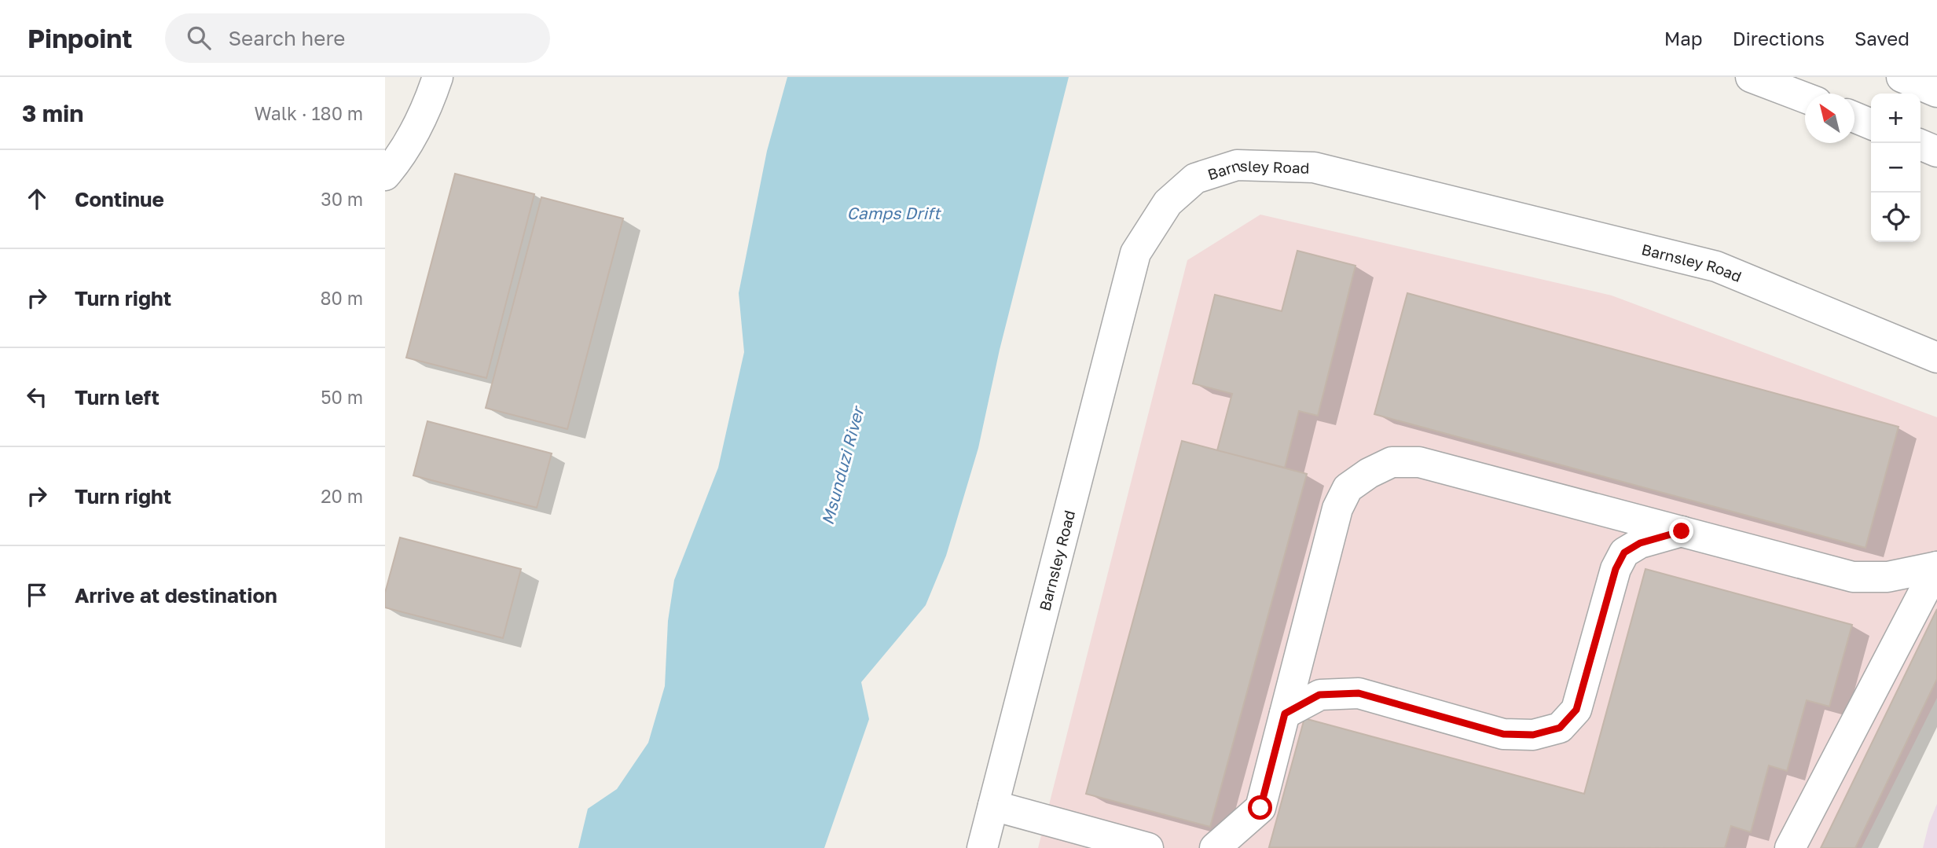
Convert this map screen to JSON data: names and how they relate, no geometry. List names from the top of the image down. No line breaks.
{"streets":{"street":["Barnsley Road"]},"water":["Camps Drift","Msunduzi River"],"north":"top left","page":{"header":"Pinpoint","search":"Search here","nav":["Map","Directions","Saved"],"heading":["3 min","Walk · 180 m"],"map_buttons":["+","−"],"list":[["Continue","30 m"],["Turn right","80 m"],["Turn left","50 m"],["Turn right","20 m"],"Arrive at destination"]}}
